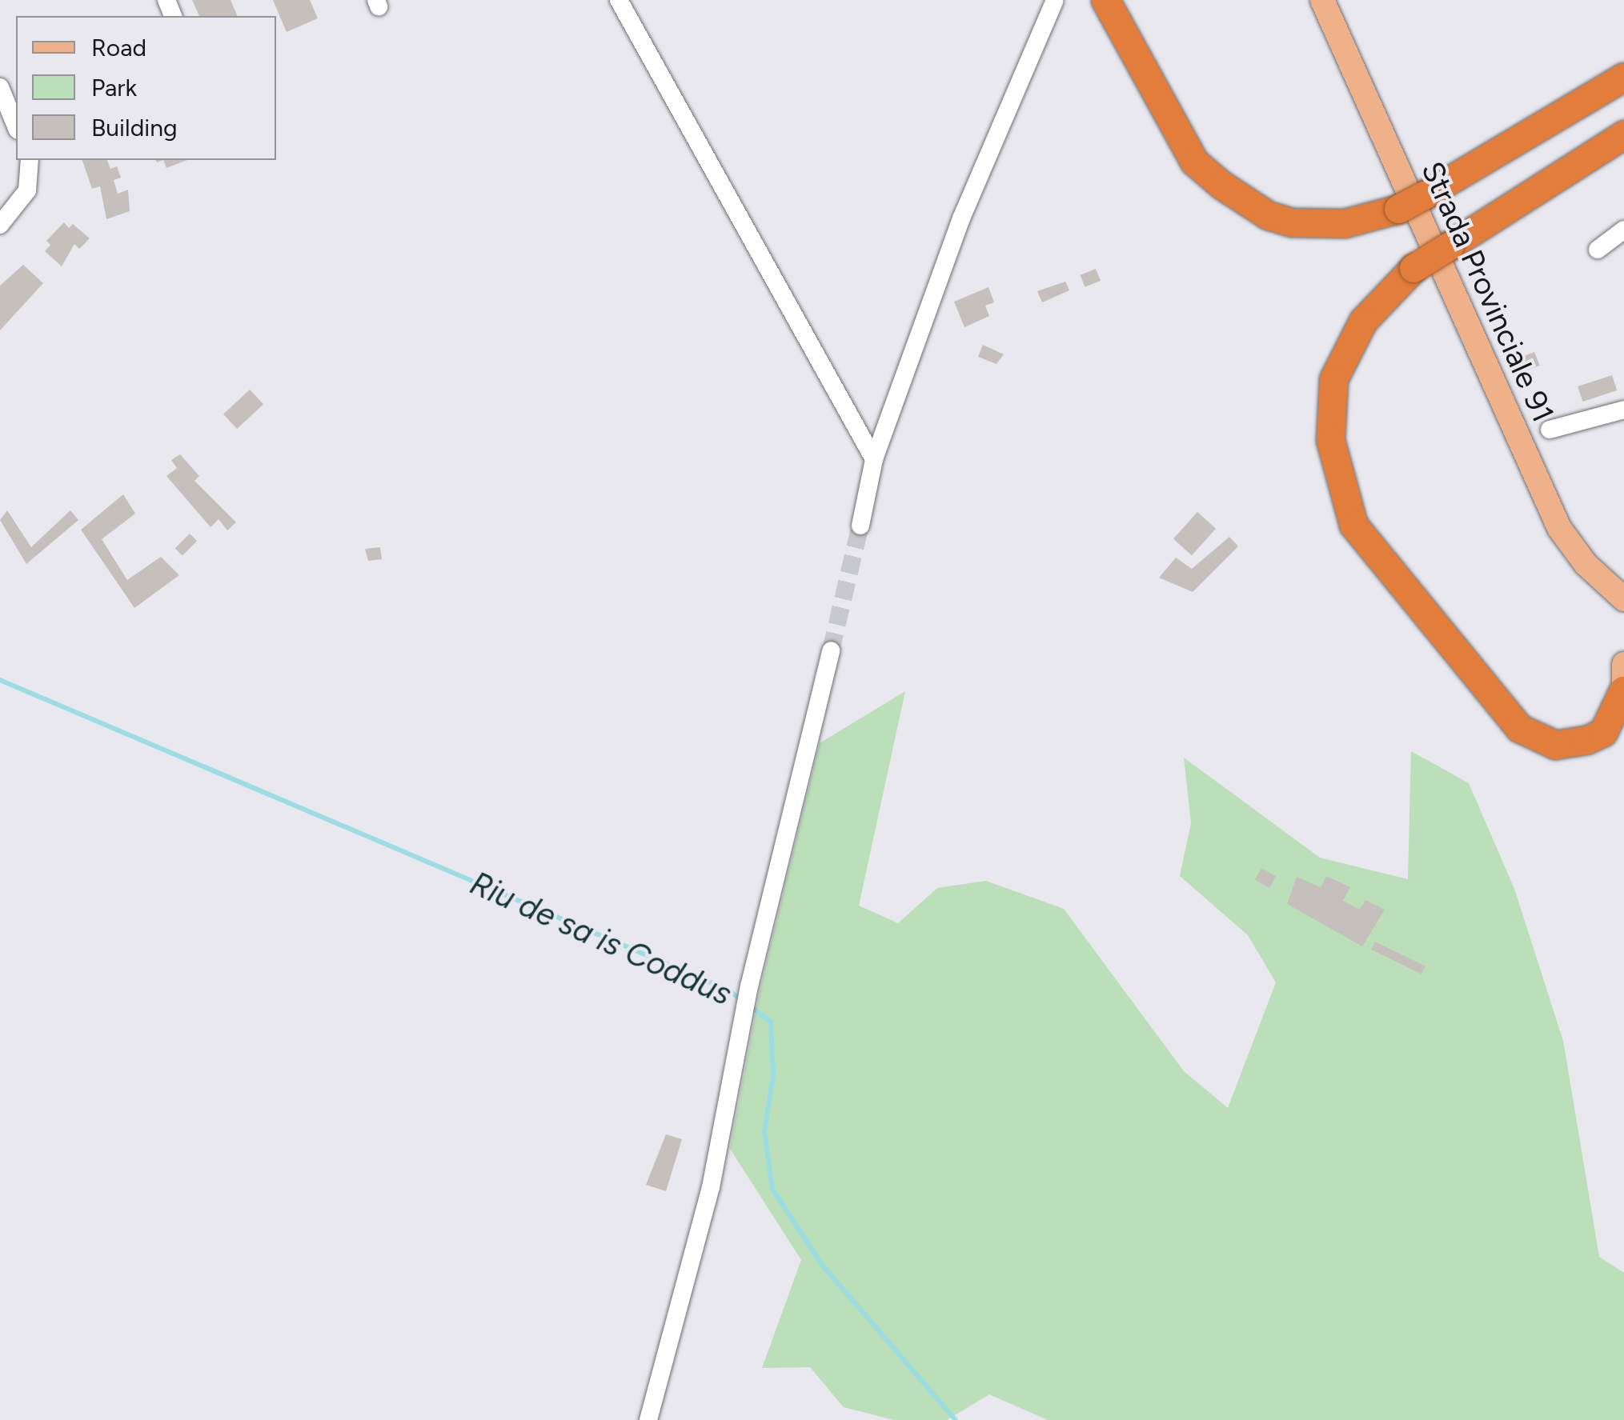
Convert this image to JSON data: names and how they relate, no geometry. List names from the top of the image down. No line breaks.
{"streets":{"main road":["Strada Provinciale 91"]},"water":["Riu de sa is Coddus"],"legend":["Road","Park","Building"]}
